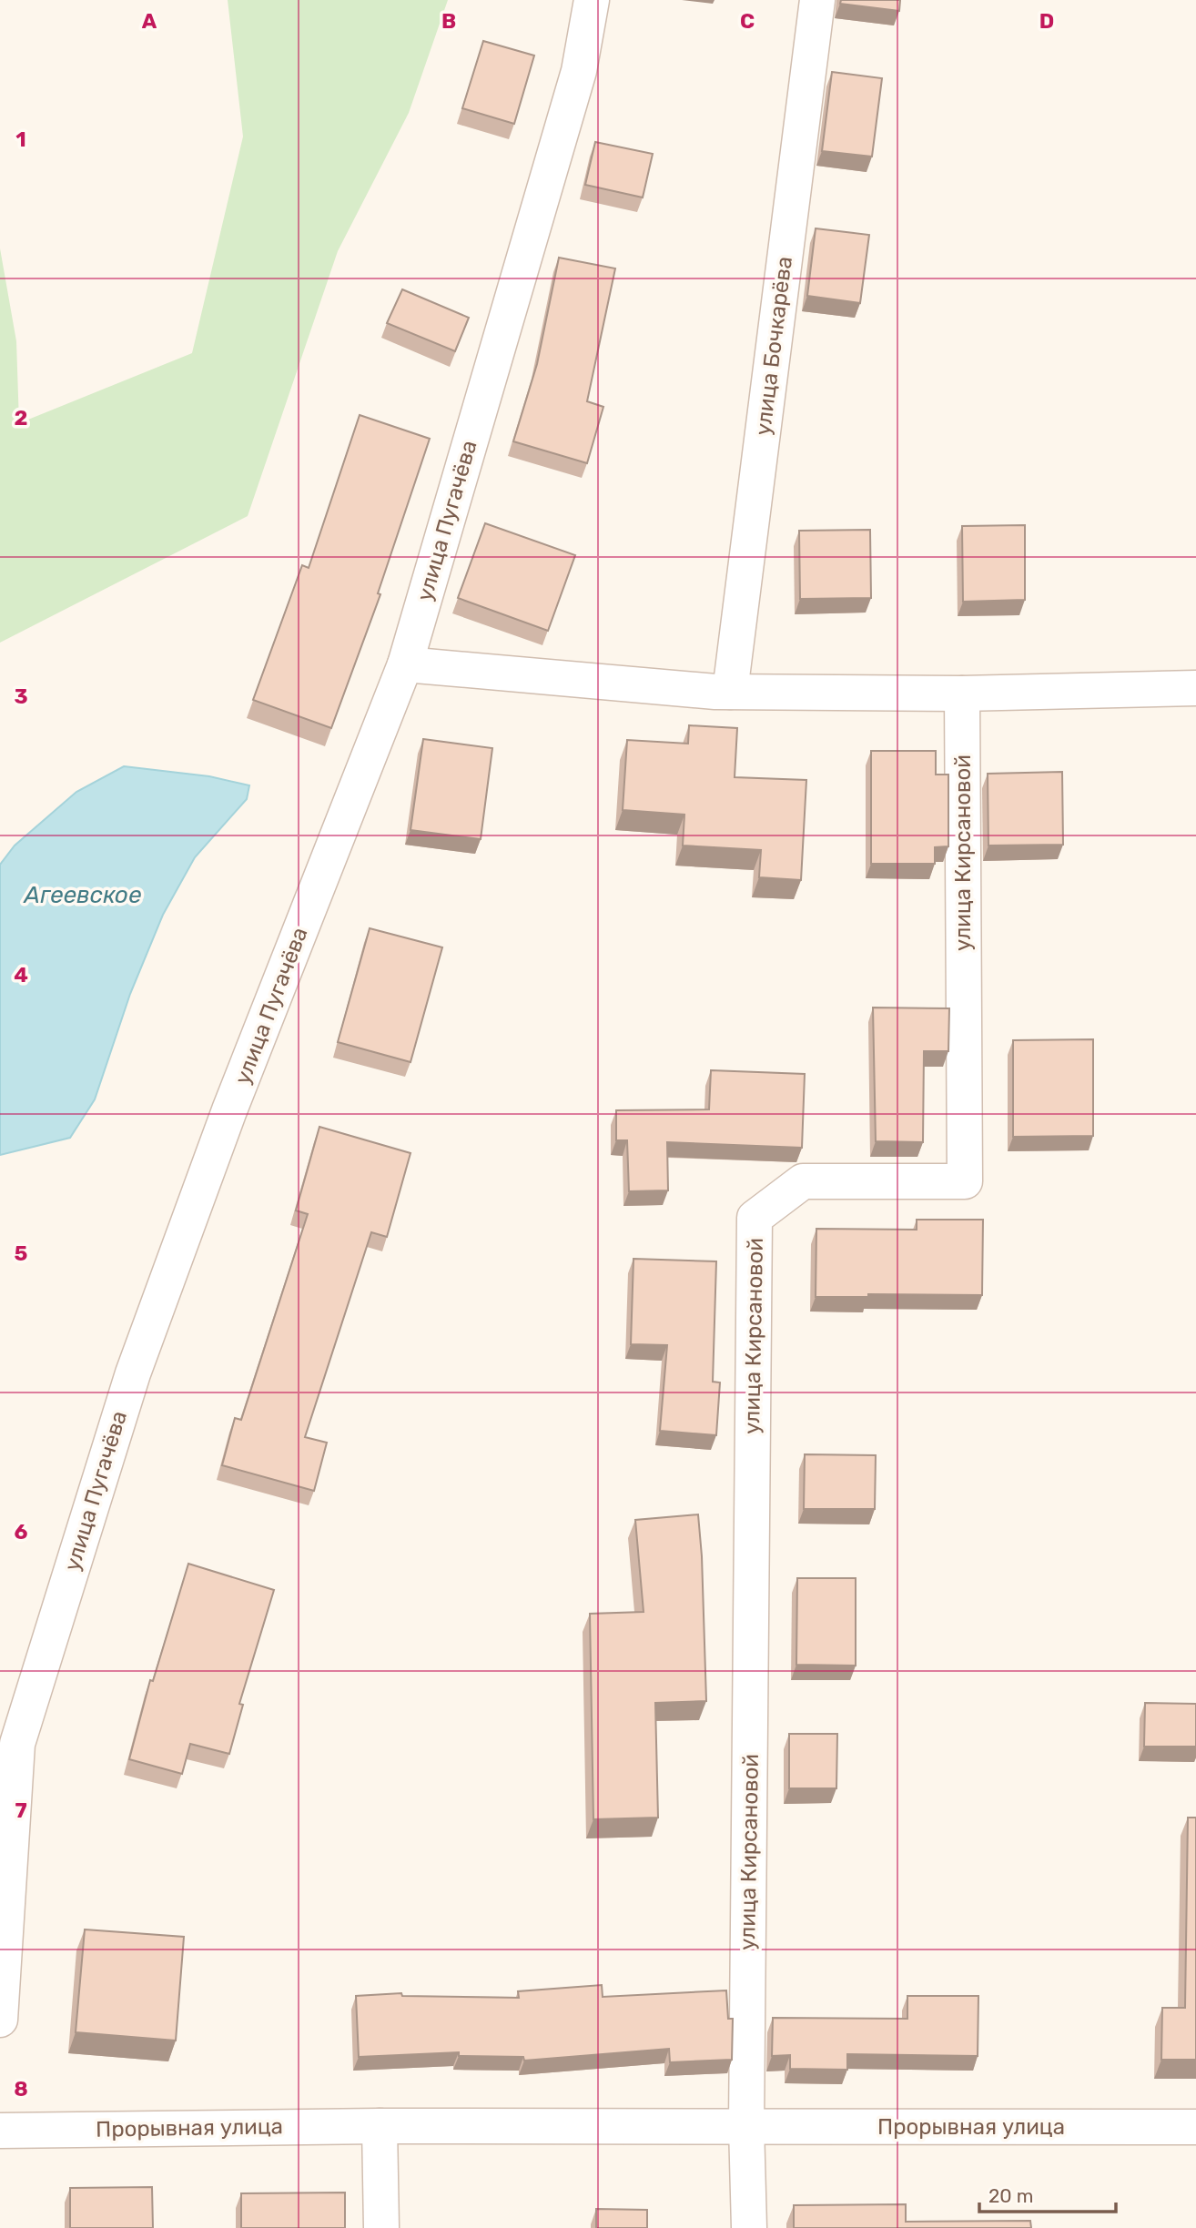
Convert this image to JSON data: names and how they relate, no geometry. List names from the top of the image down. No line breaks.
{"streets":{"street":["улица Бочкарёва","улица Пугачёва","улица Кирсановой","Прорывная улица"]},"crossings":[["улица Кирсановой","Прорывная улица"]],"water":["Агеевское"],"scale_bar":"20 m","grid":{"columns":["A","B","C","D"],"rows":["1","2","3","4","5","6","7","8"]}}
